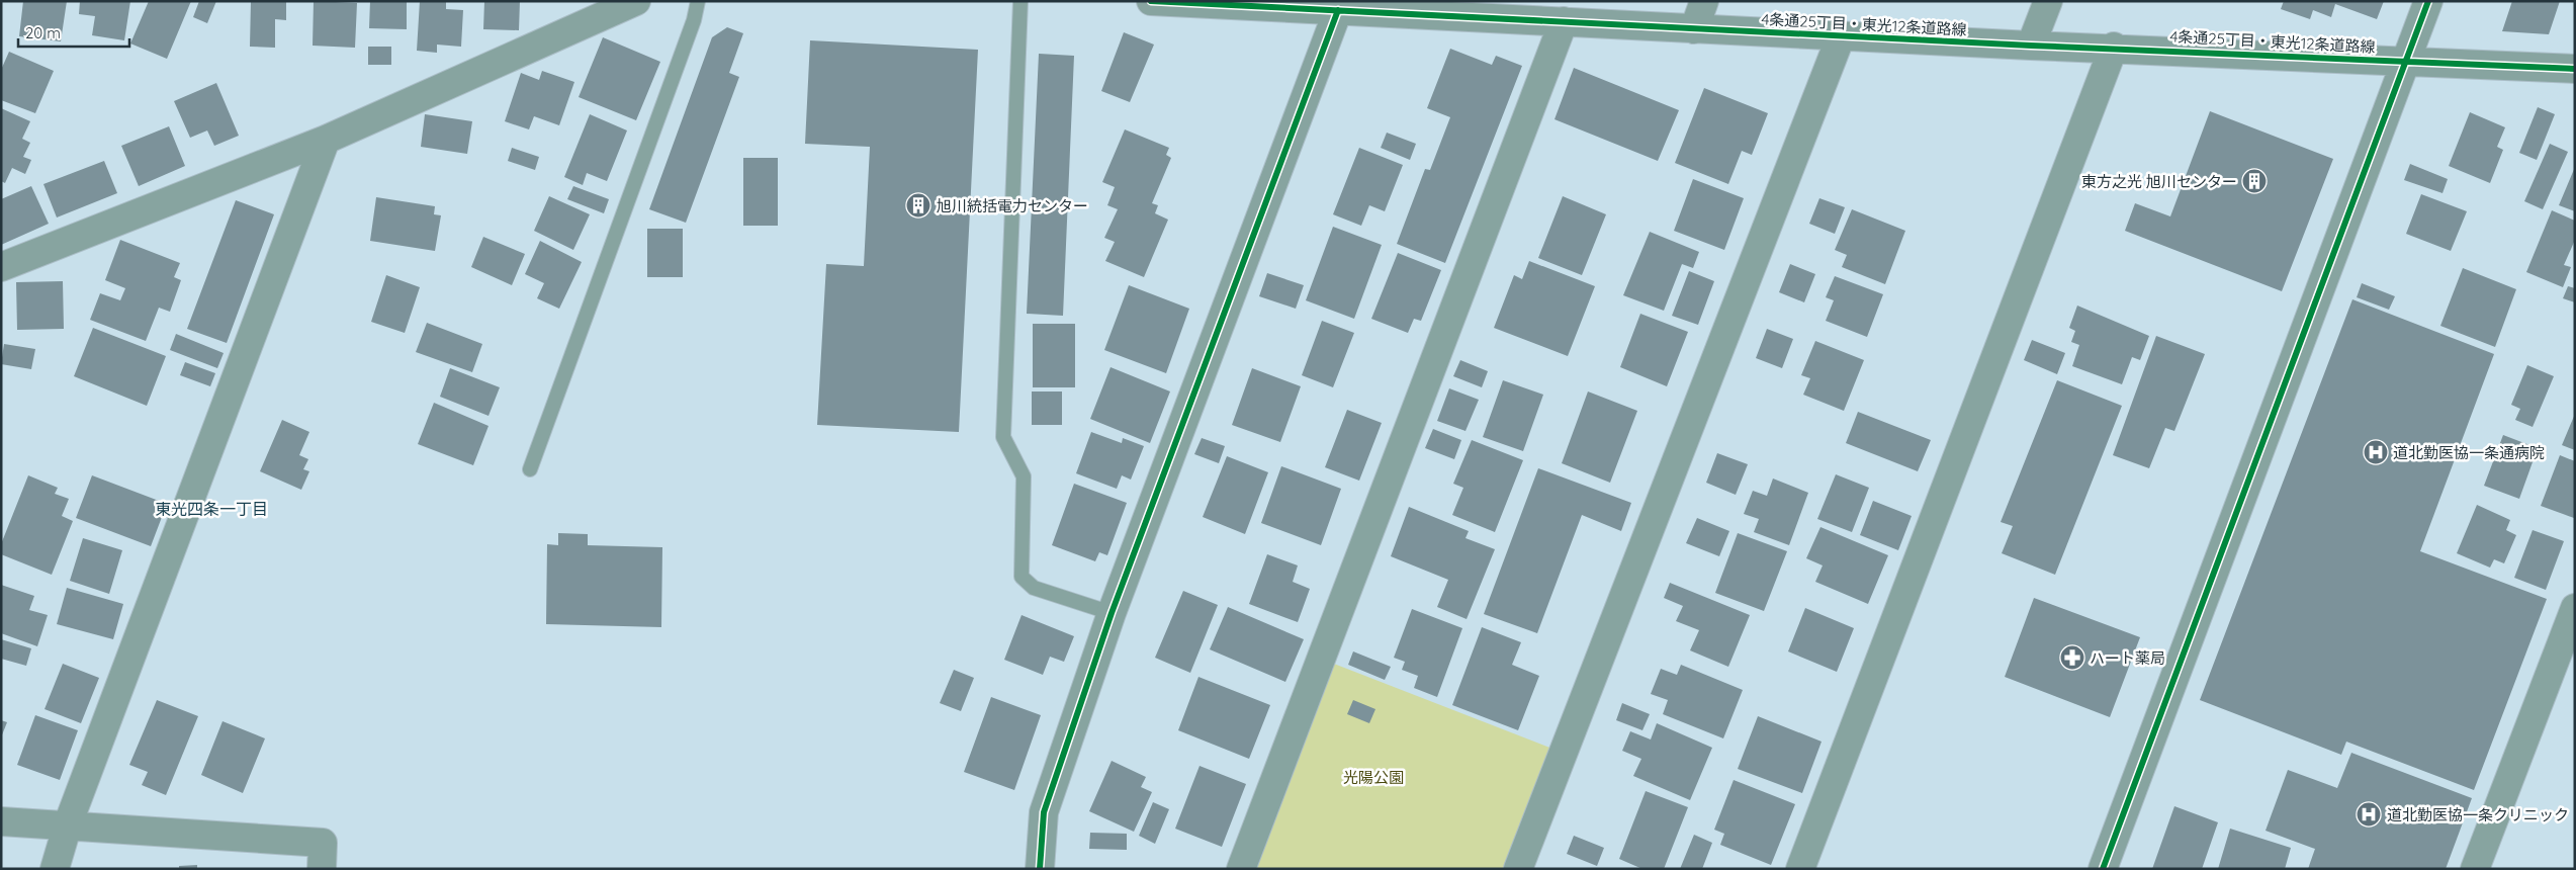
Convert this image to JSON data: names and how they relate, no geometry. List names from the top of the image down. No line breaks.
{"streets":{"street":["4条通25丁目・東光12条道路線"]},"districts":["東光四条一丁目"],"parks":["光陽公園"],"places":{"building":["東方之光 旭川センター","旭川統括電力センター"],"hospital":["道北勤医協一条通病院","道北勤医協一条クリニック"],"pharmacy":["ハート薬局"]},"scale_bar":"20 m"}
